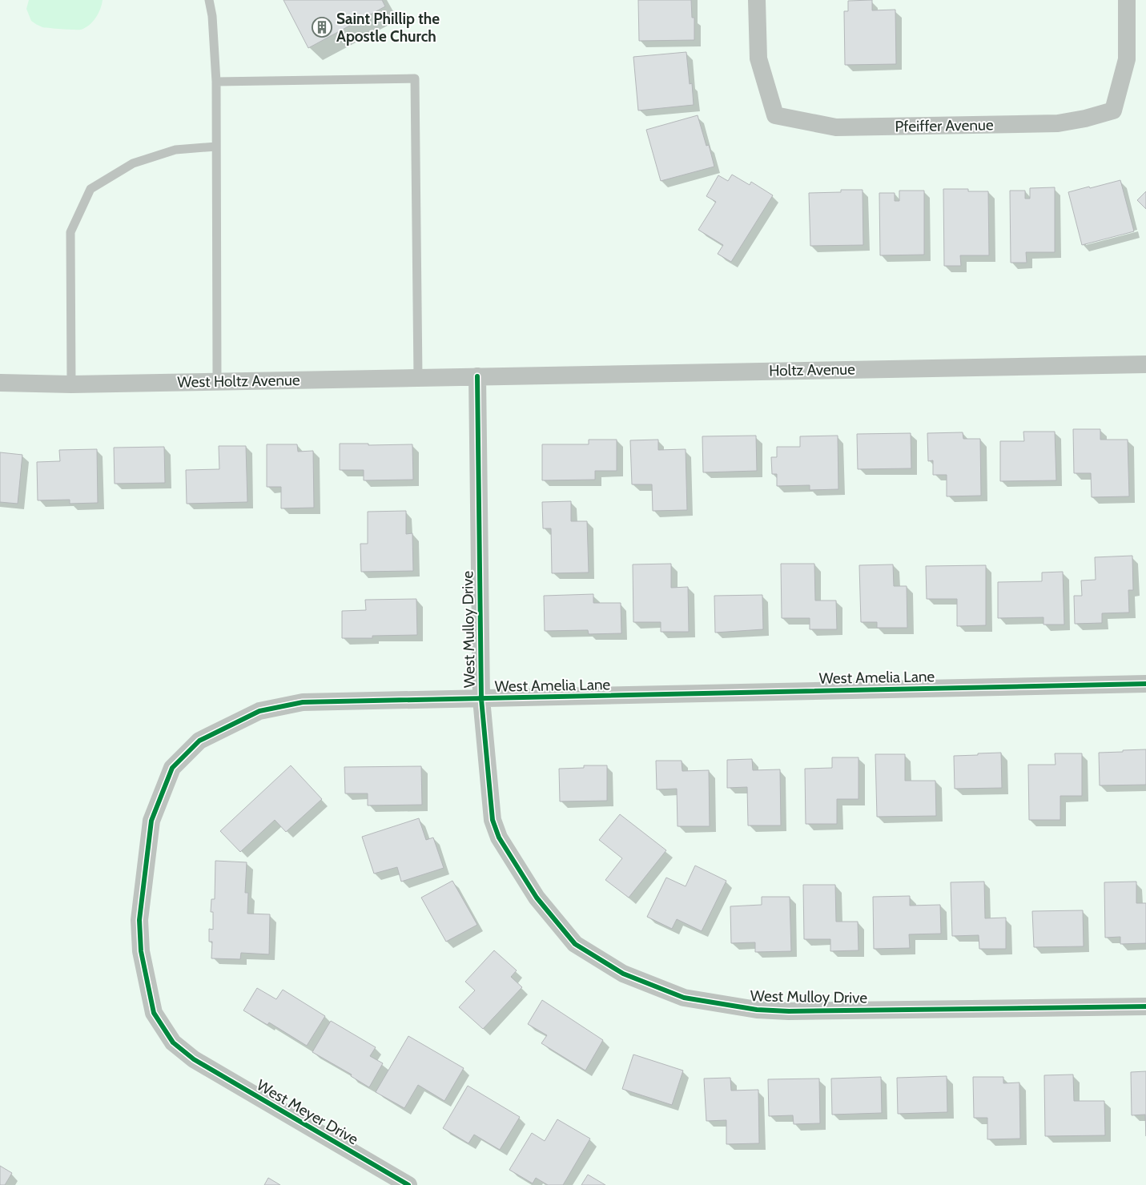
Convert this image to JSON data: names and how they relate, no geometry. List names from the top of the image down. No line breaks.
{"streets":{"street":["Pfeiffer Avenue","Holtz Avenue","West Holtz Avenue","West Mulloy Drive","West Amelia Lane","West Meyer Drive"]},"crossings":[["Holtz Avenue","West Holtz Avenue"],["Holtz Avenue","West Mulloy Drive"],["West Holtz Avenue","West Mulloy Drive"],["West Mulloy Drive","West Amelia Lane"],["West Amelia Lane","West Meyer Drive"]],"places":{"building":["Saint Phillip the Apostle Church"]}}
